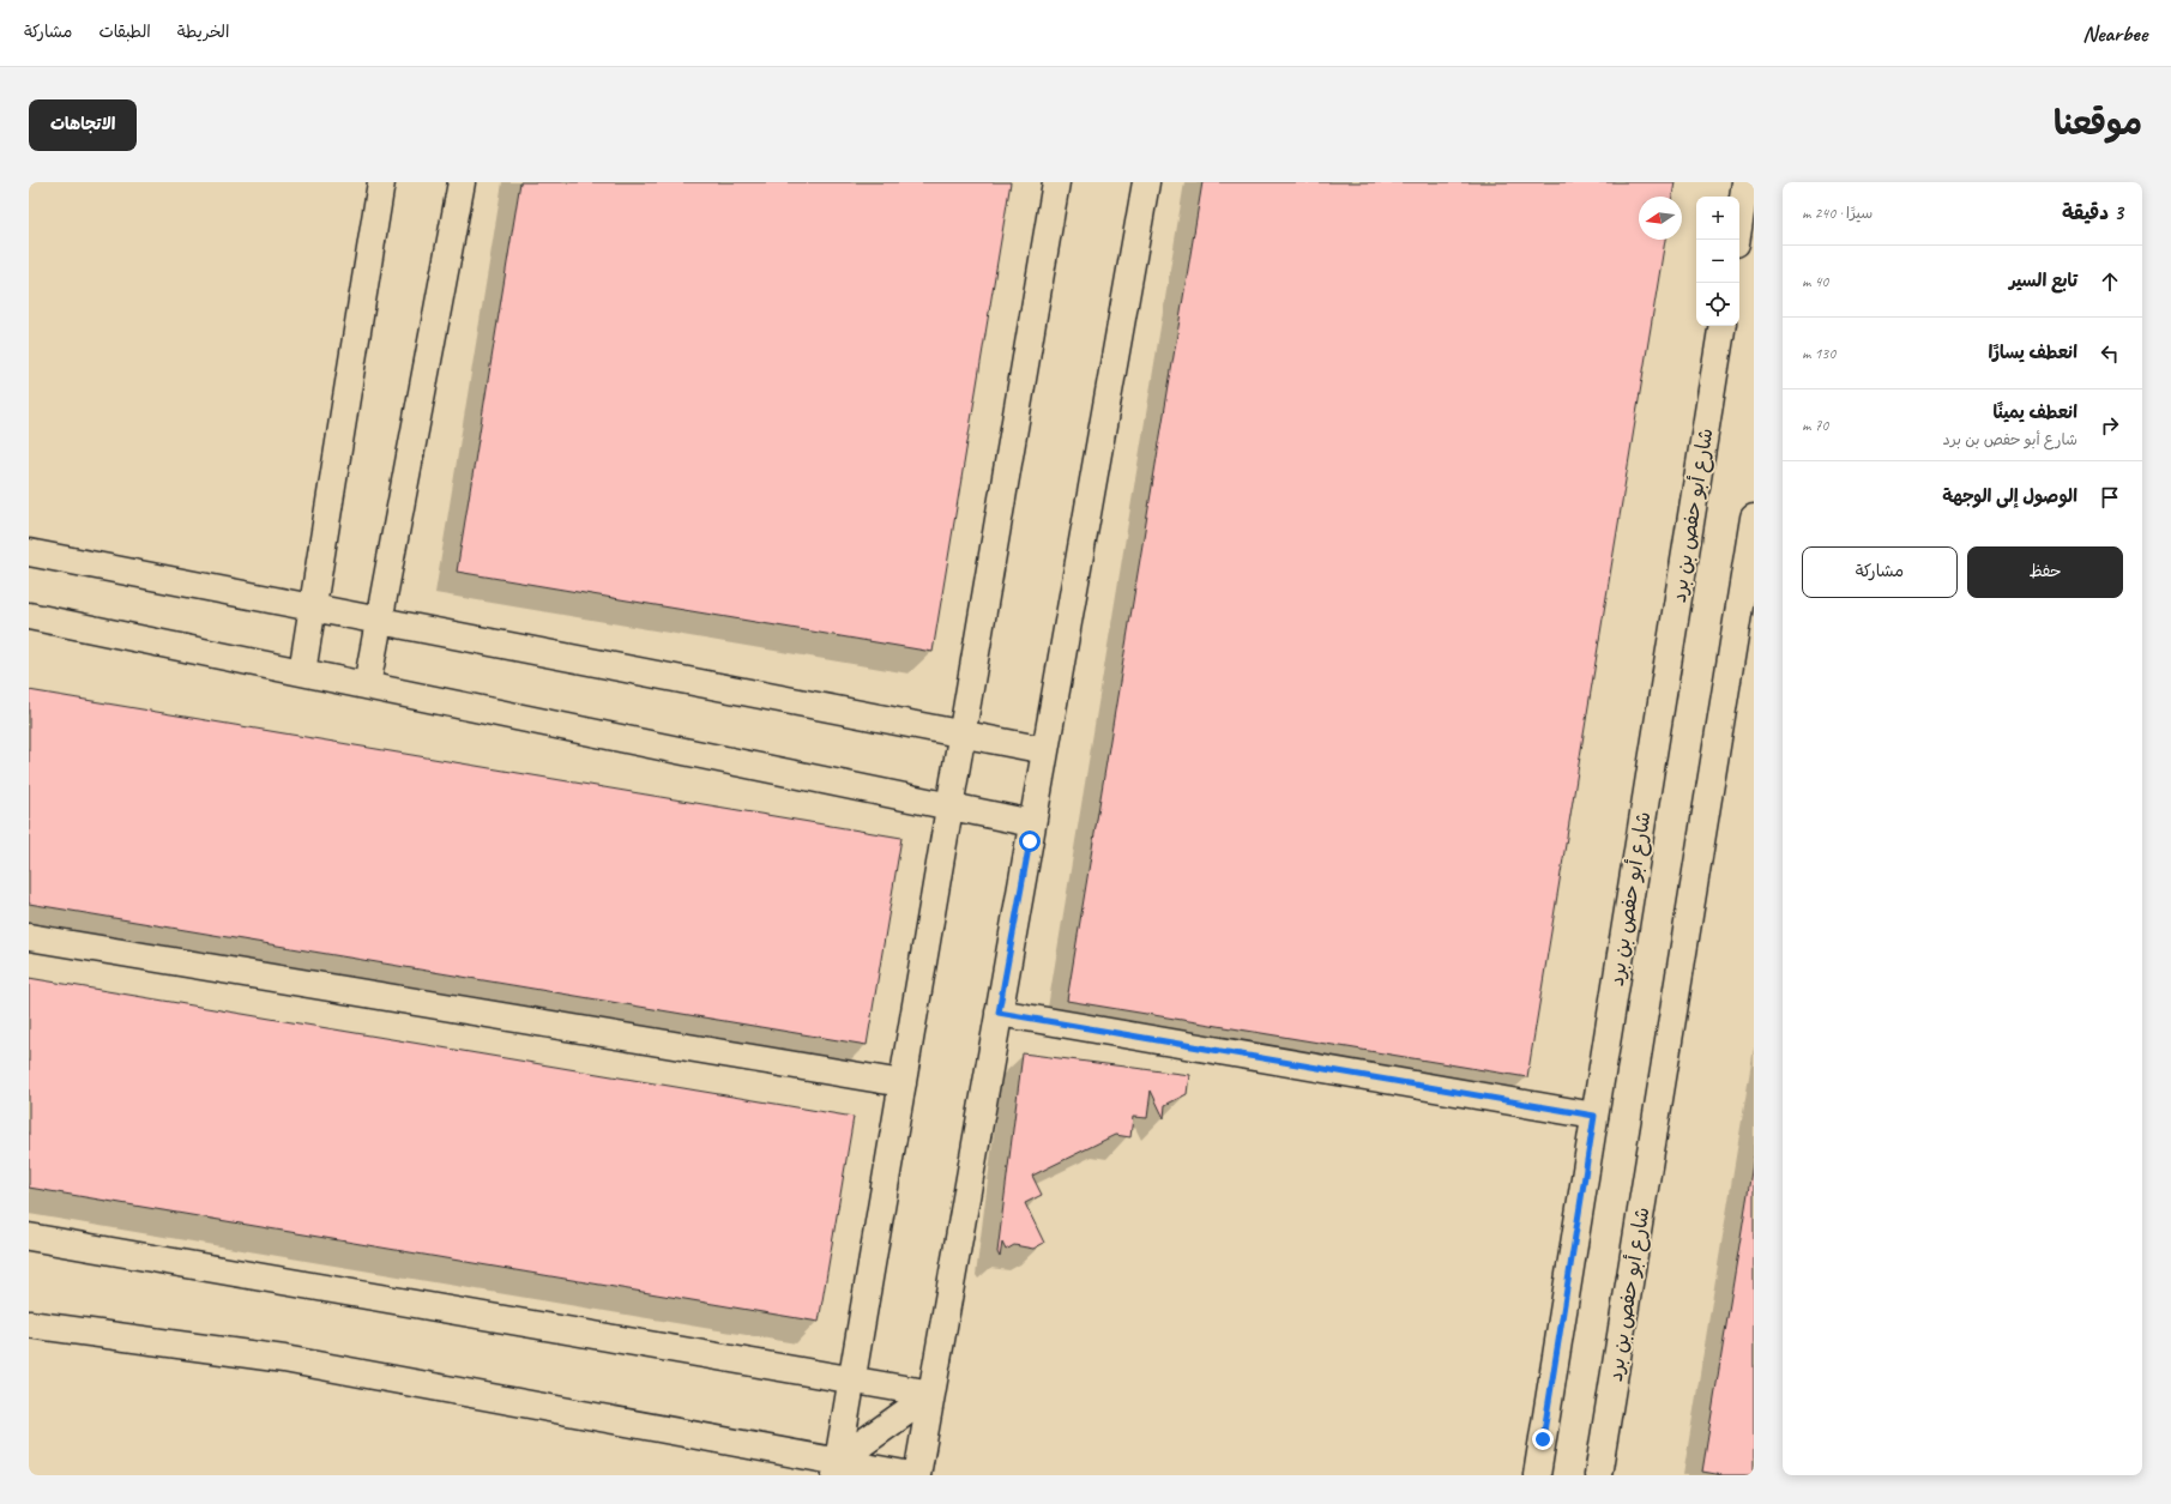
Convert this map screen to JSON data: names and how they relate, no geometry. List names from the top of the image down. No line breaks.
{"streets":{"street":["شارع أبو حفص بن برد"]},"north":"left","page":{"header":"Nearbee","nav":["الخريطة","الطبقات","مشاركة"],"title":"موقعنا","buttons":["الاتجاهات",["حفظ","مشاركة"]],"heading":["3 دقيقة","سيرًا · 240 m"],"map_buttons":["+","−"],"list":[["تابع السير","40 m"],["انعطف يسارًا","130 m"],["انعطف يمينًا","شارع أبو حفص بن برد","70 m"],"الوصول إلى الوجهة"]}}
